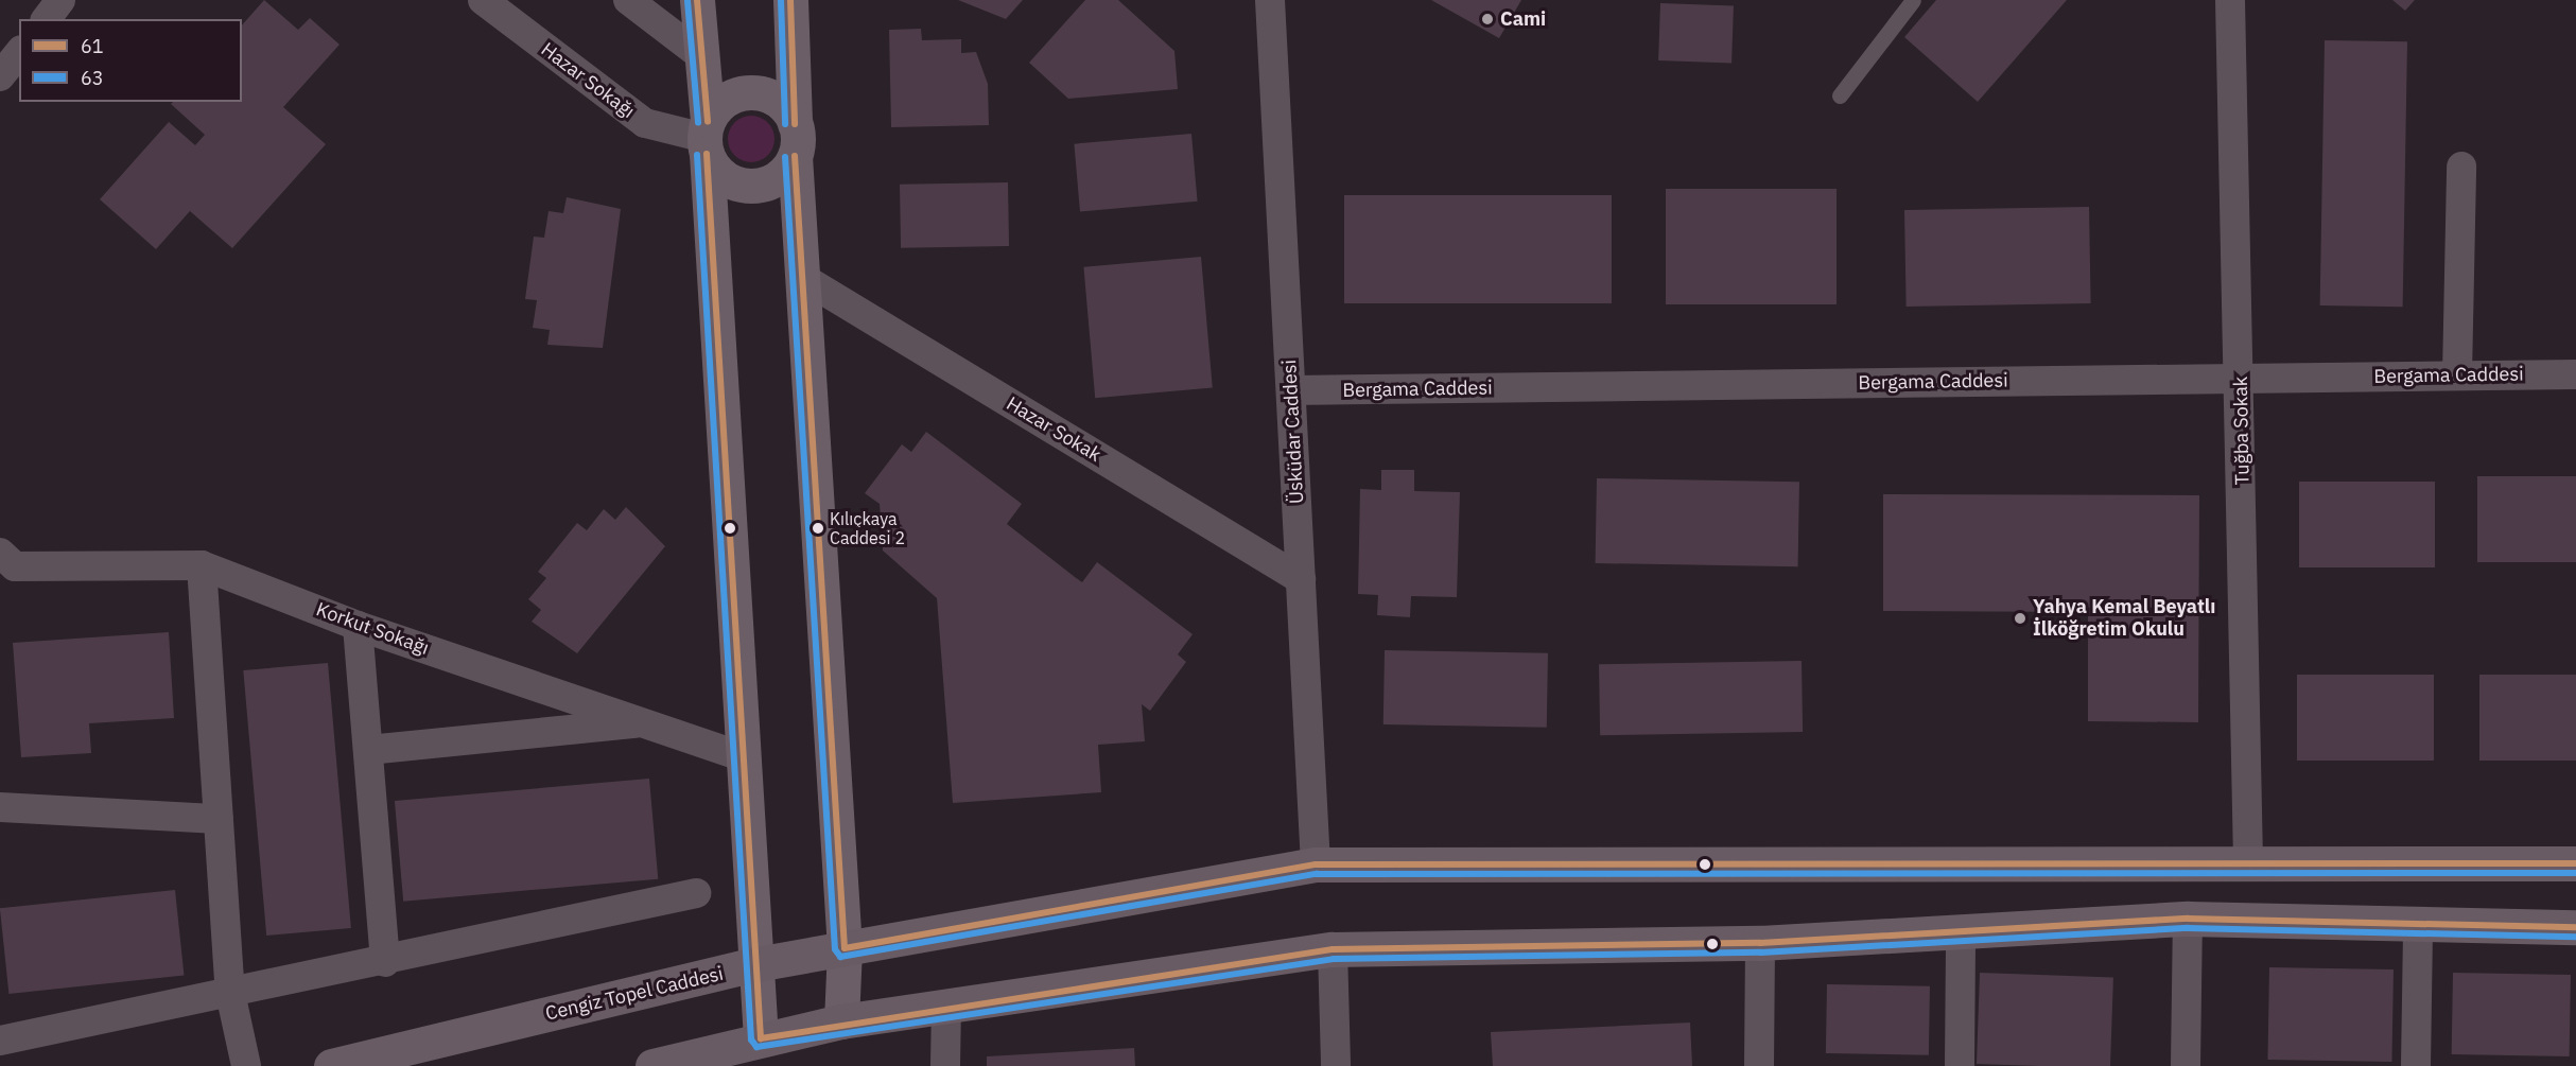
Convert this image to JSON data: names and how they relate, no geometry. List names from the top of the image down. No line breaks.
{"streets":{"main road":["Cengiz Topel Caddesi"],"street":["Hazar Sokağı","Bergama Caddesi","Hazar Sokak","Tuğba Sokak","Üsküdar Caddesi","Korkut Sokağı"]},"crossings":[["Bergama Caddesi","Tuğba Sokak"],["Bergama Caddesi","Üsküdar Caddesi"],["Hazar Sokak","Üsküdar Caddesi"],["Tuğba Sokak","Cengiz Topel Caddesi"],["Üsküdar Caddesi","Cengiz Topel Caddesi"]],"places":["Cami","Kılıçkaya Caddesi 2","Yahya Kemal Beyatlı İlköğretim Okulu"],"lines":["transit line 61","transit line 63"],"legend":["61","63"]}
